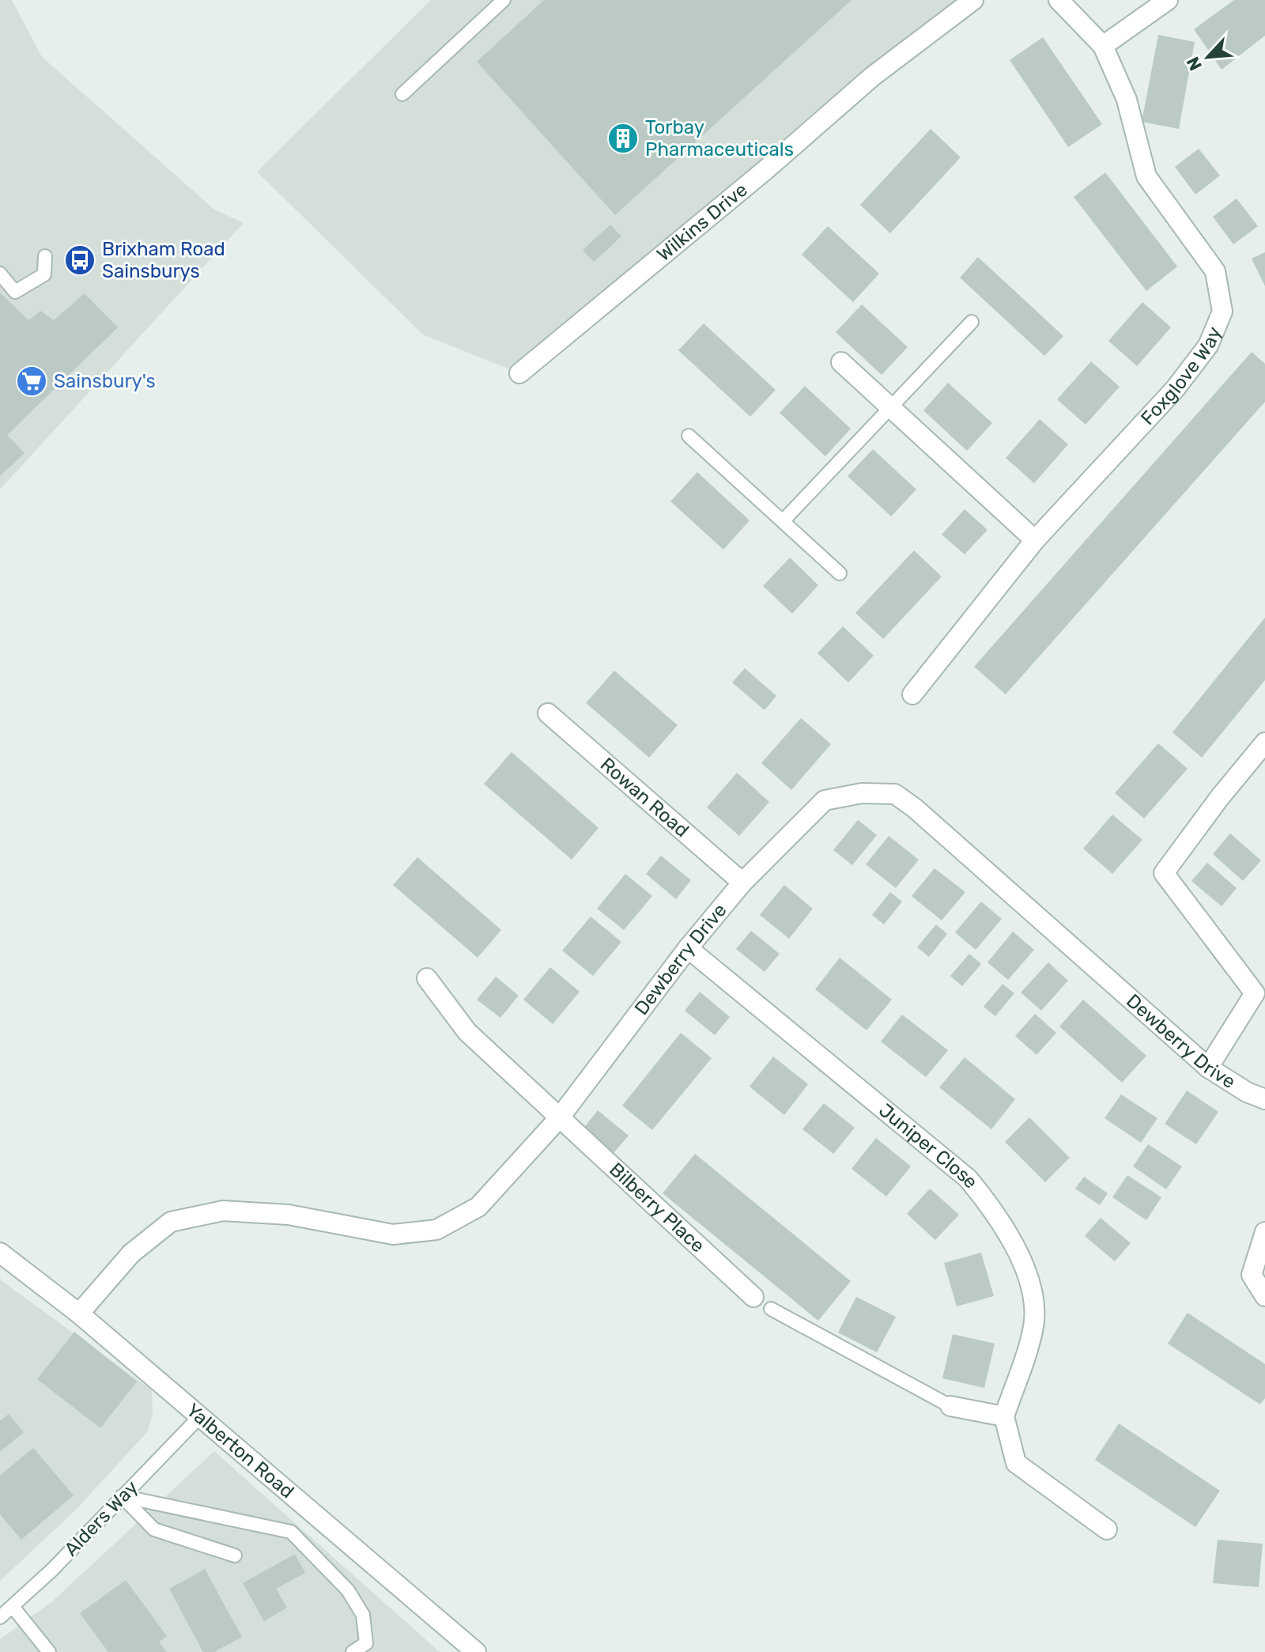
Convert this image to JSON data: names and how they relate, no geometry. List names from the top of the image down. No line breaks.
{"streets":{"street":["Wilkins Drive","Foxglove Way","Rowan Road","Dewberry Drive","Juniper Close","Bilberry Place","Yalberton Road"],"lane":["Alders Way"]},"crossings":[["Rowan Road","Dewberry Drive"],["Dewberry Drive","Juniper Close"],["Dewberry Drive","Bilberry Place"],["Dewberry Drive","Yalberton Road"],["Yalberton Road","Alders Way"]],"places":{"building":["Torbay Pharmaceuticals"],"bus stop":["Brixham Road Sainsburys"],"supermarket":["Sainsbury's"]},"north":"bottom left"}
